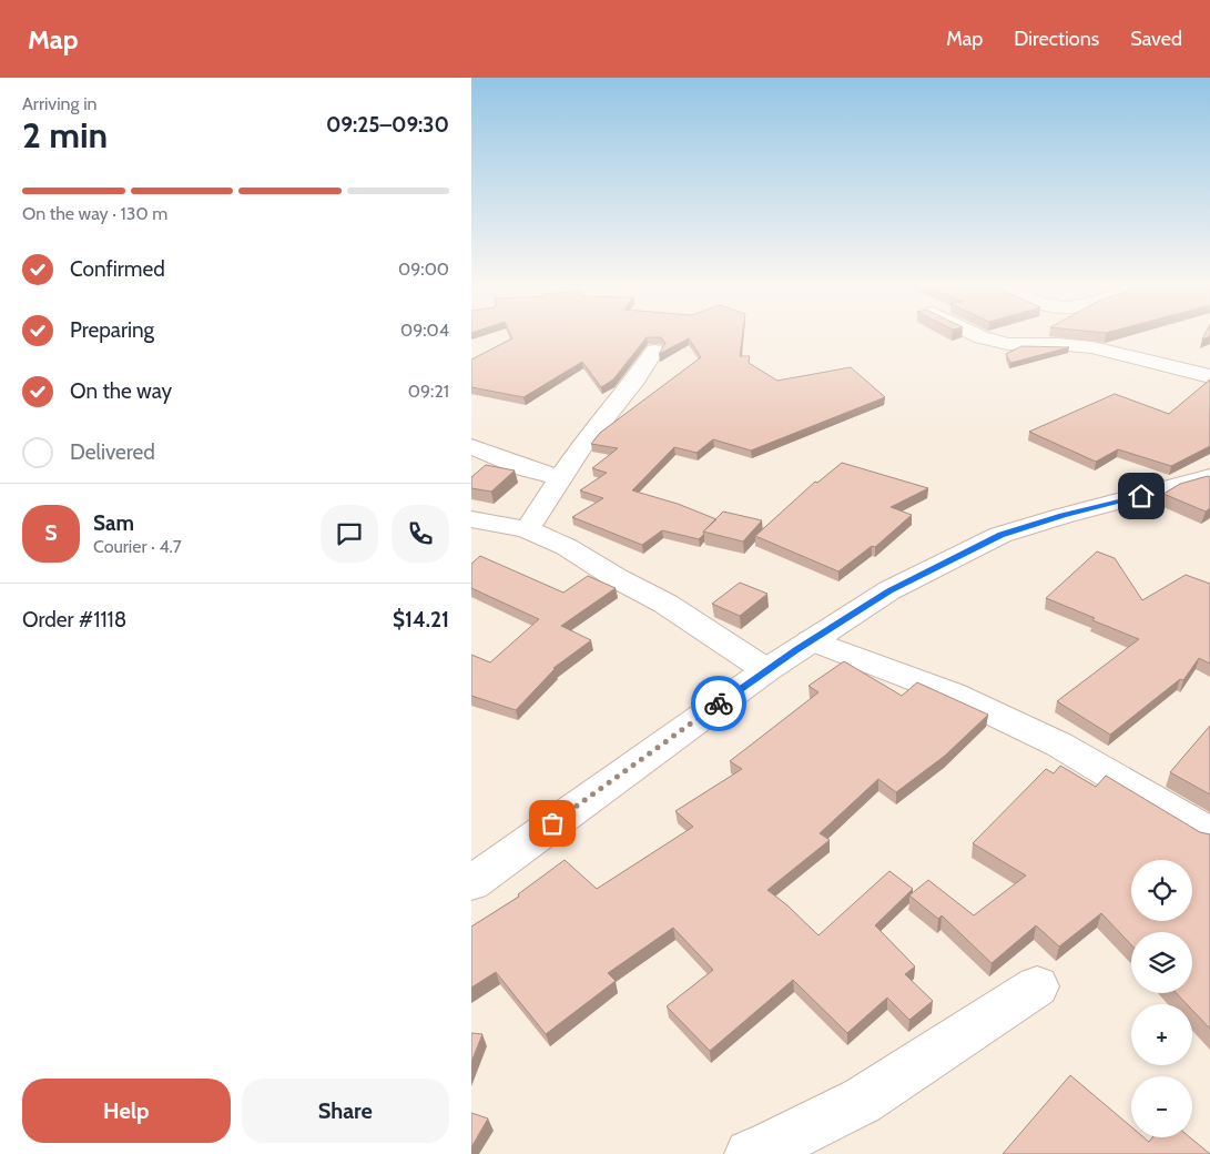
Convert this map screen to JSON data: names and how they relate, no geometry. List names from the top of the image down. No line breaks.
{"page":{"header":"Map","nav":["Map","Directions","Saved"],"heading":["2 min","Arriving in","09:25–09:30"],"panel":["Sam","Courier · 4.7","Order #1118","$14.21"],"bar":"On the way · 130 m","list":[["Confirmed","09:00"],["Preparing","09:04"],["On the way","09:21"],"Delivered"],"round":"S","map_buttons":["+","−"],"buttons":["Help","Share"]}}
